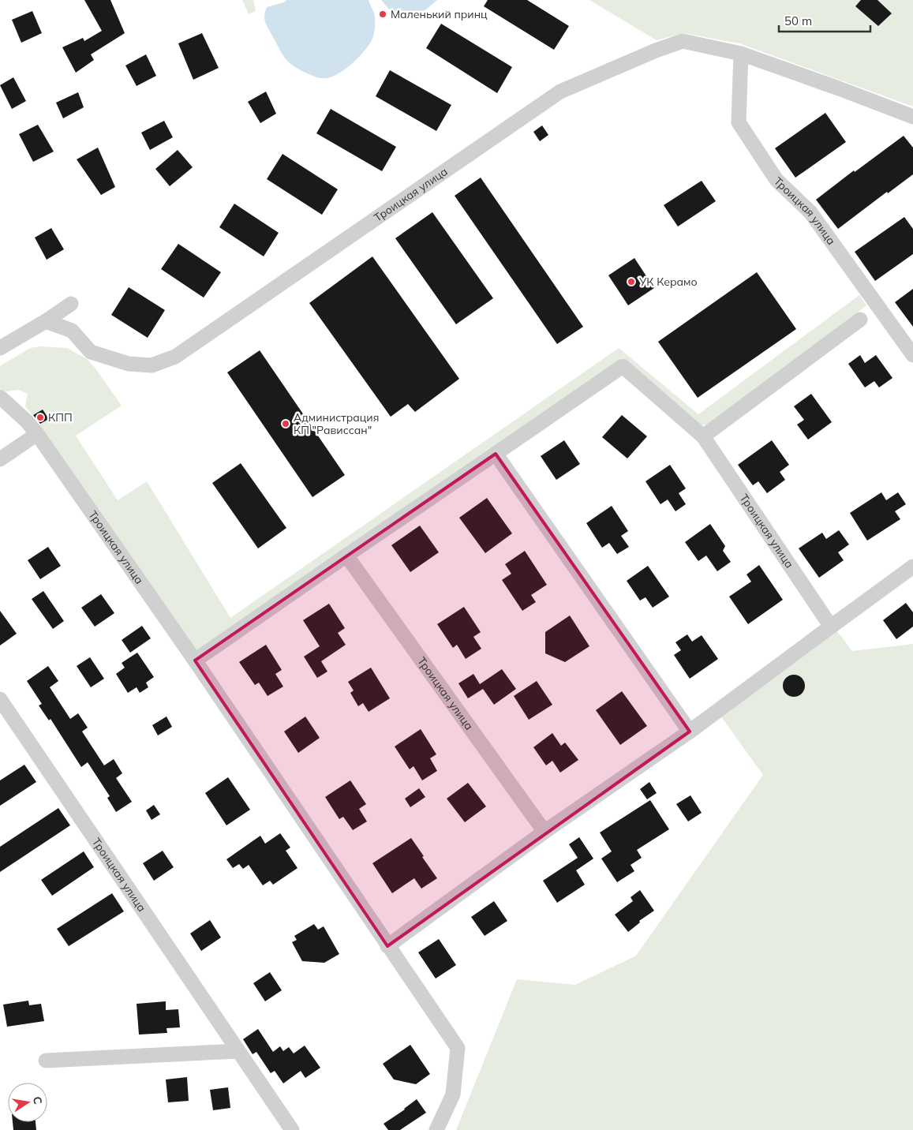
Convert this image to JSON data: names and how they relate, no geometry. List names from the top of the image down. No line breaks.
{"streets":{"street":["Троицкая улица"]},"places":["Маленький принц","УК Керамо","КПП","Администрация КП \"Рависсан\""],"scale_bar":"50 m","north":"right"}
